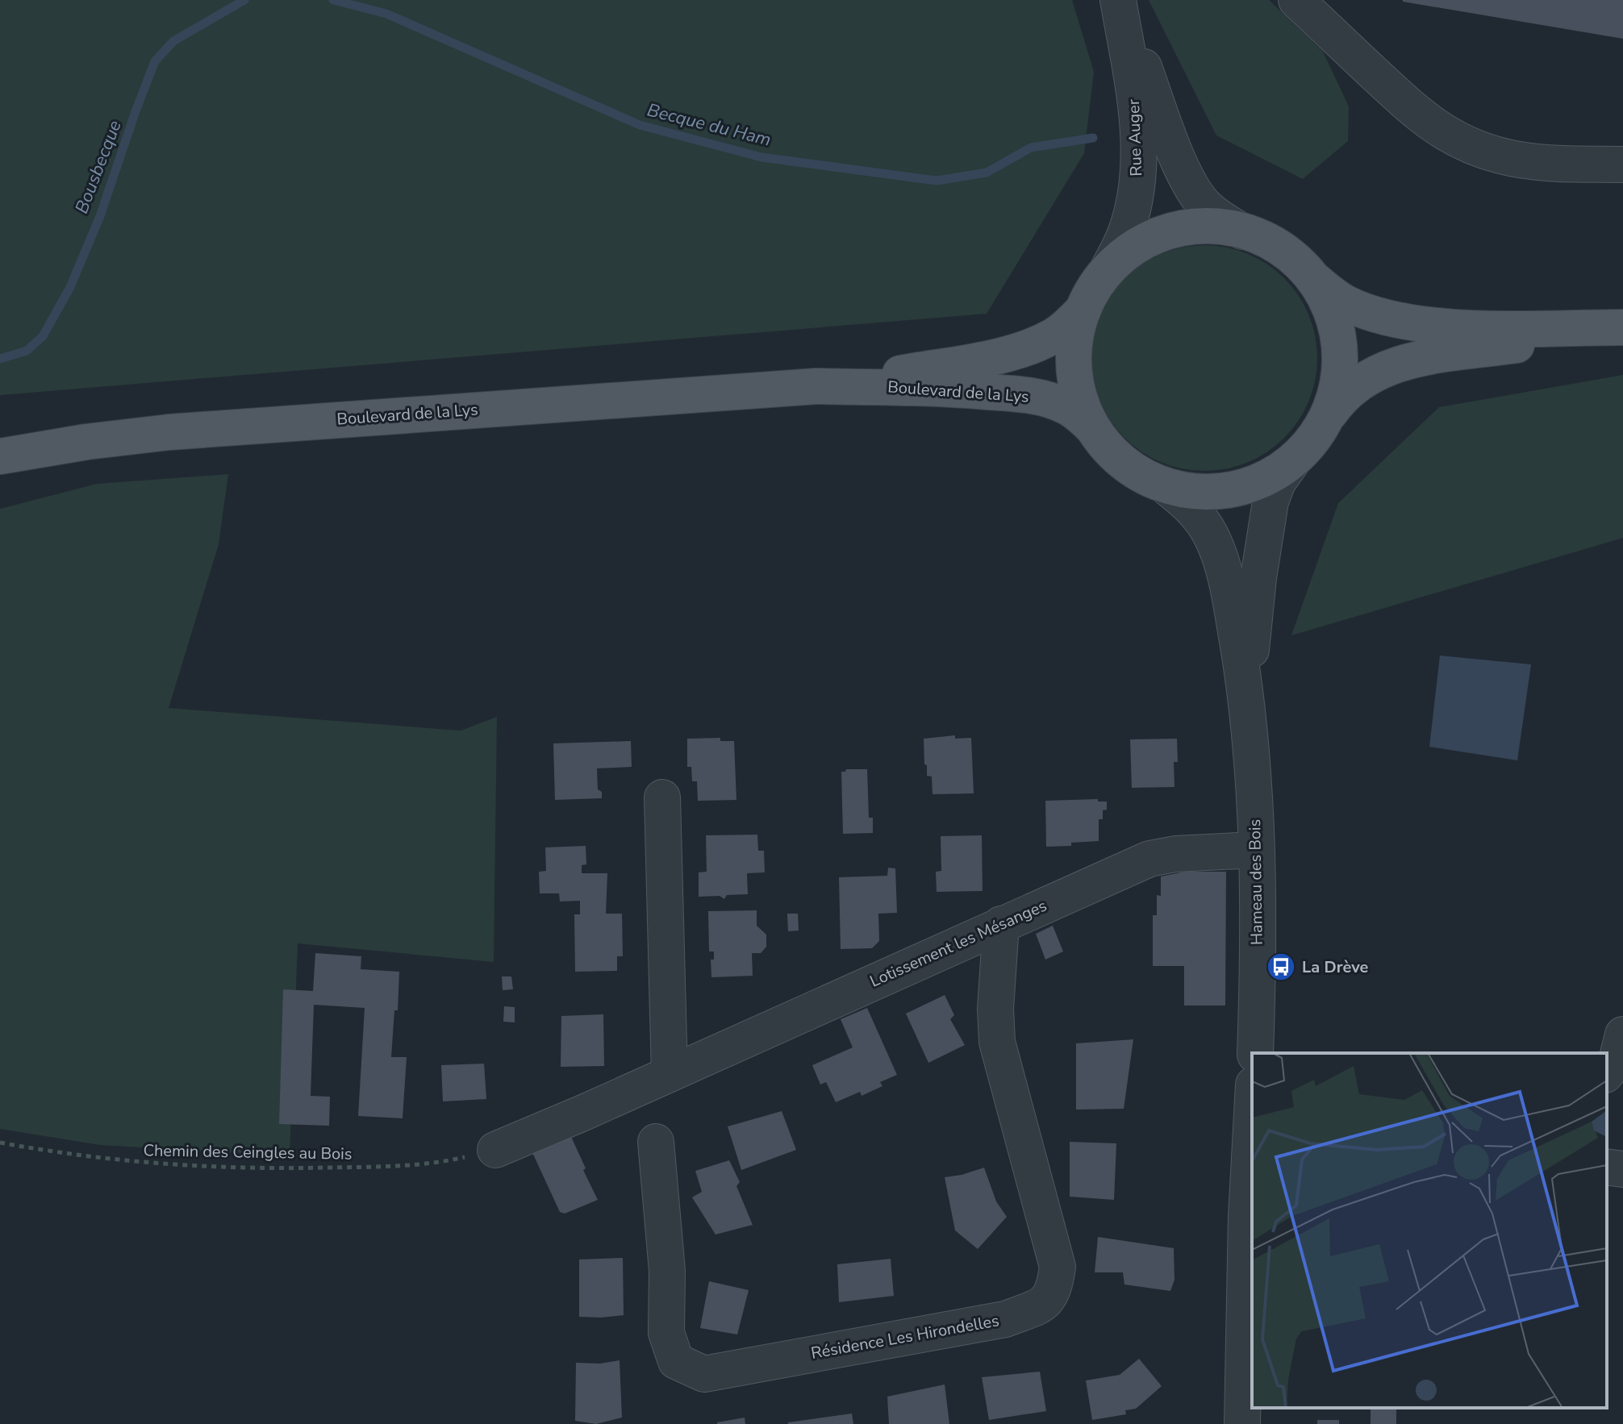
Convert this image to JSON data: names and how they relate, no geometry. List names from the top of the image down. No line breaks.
{"streets":{"main road":["Boulevard de la Lys"],"street":["Rue Auger","Hameau des Bois","Lotissement les Mésanges","Résidence Les Hirondelles"],"path":["Chemin des Ceingles au Bois"]},"crossings":[["Hameau des Bois","Lotissement les Mésanges"],["Lotissement les Mésanges","Chemin des Ceingles au Bois"],["Lotissement les Mésanges","Résidence Les Hirondelles"]],"water":["Becque du Ham","Bousbecque"],"places":{"bus stop":["La Drève"]}}
